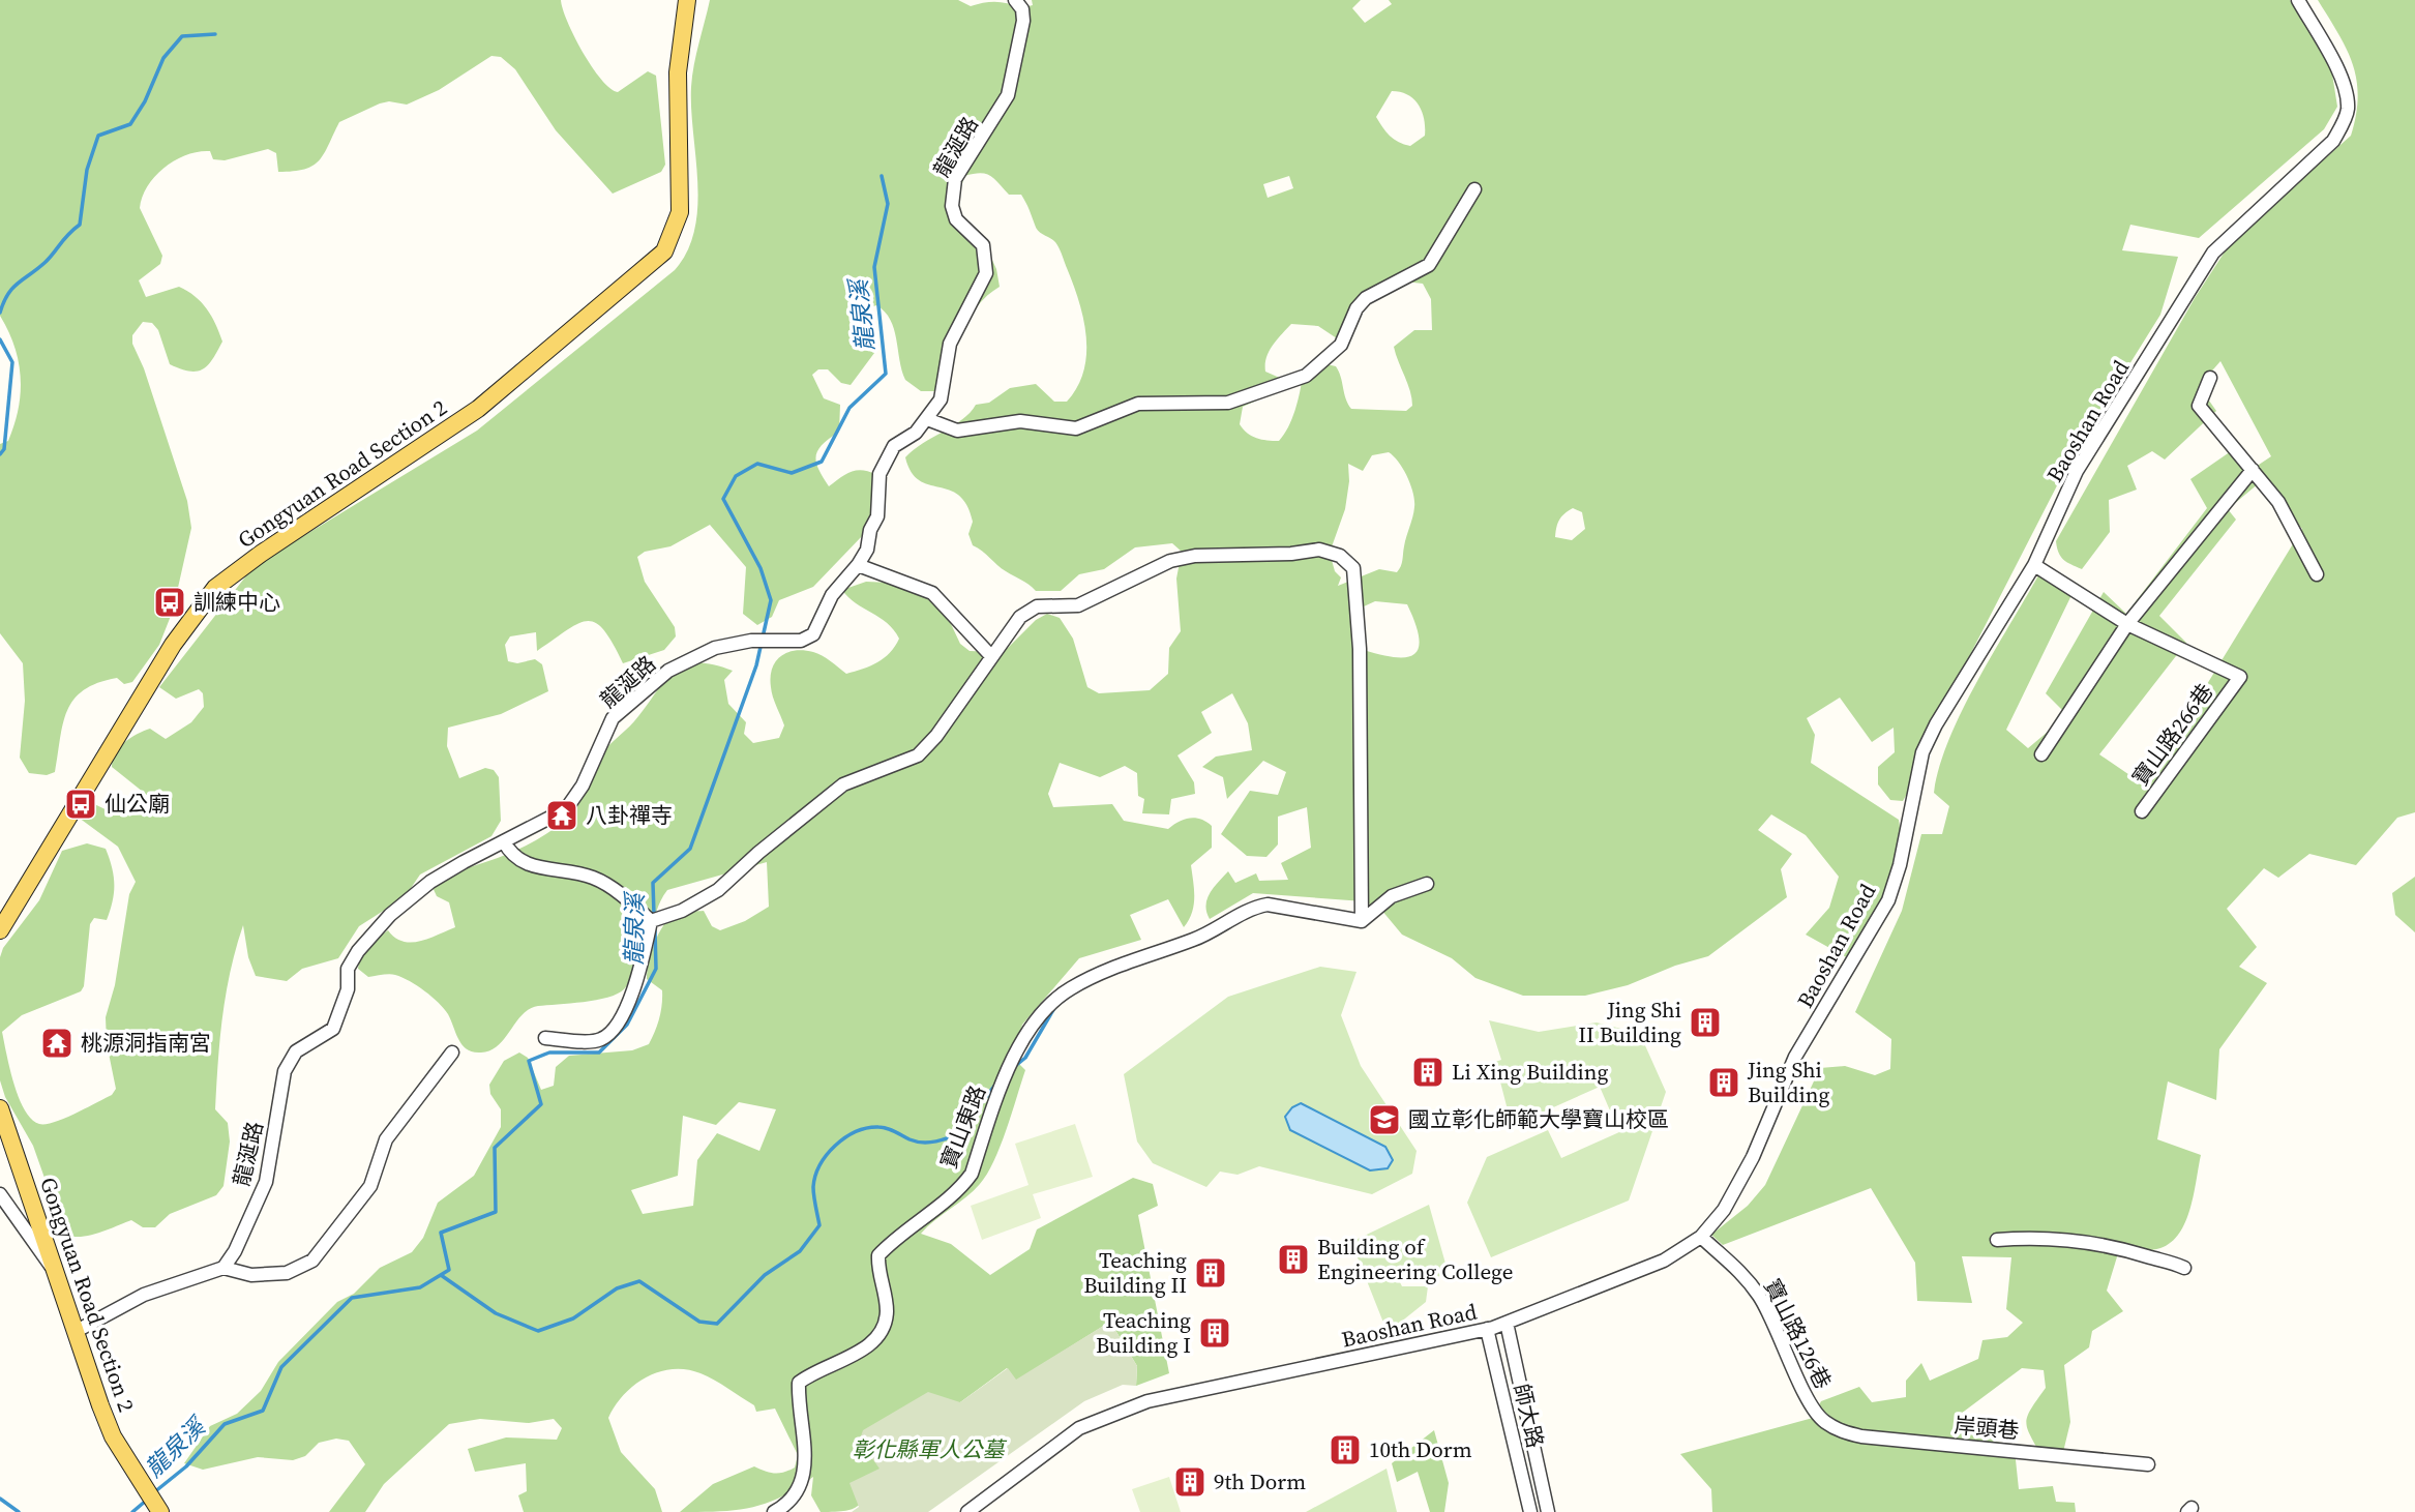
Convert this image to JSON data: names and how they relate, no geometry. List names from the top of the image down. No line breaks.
{"streets":{"main road":["Gongyuan Road Section 2"],"street":["龍涎路","Baoshan Road","寶山路266巷","寶山東路","寶山路126巷","師大路","岸頭巷"]},"crossings":[["Baoshan Road","寶山路266巷"],["Baoshan Road","寶山路126巷"],["Baoshan Road","師大路"],["寶山路126巷","岸頭巷"]],"water":["龍泉溪"],"parks":["彰化縣軍人公墓"],"places":{"bus stop":["訓練中心","仙公廟"],"temple":["八卦禪寺","桃源洞指南宮"],"building":["Jing Shi II Building","Li Xing Building","Jing Shi Building","Building of Engineering College","Teaching Building II","Teaching Building I","10th Dorm","9th Dorm"],"school or university":["國立彰化師範大學寶山校區"]}}
